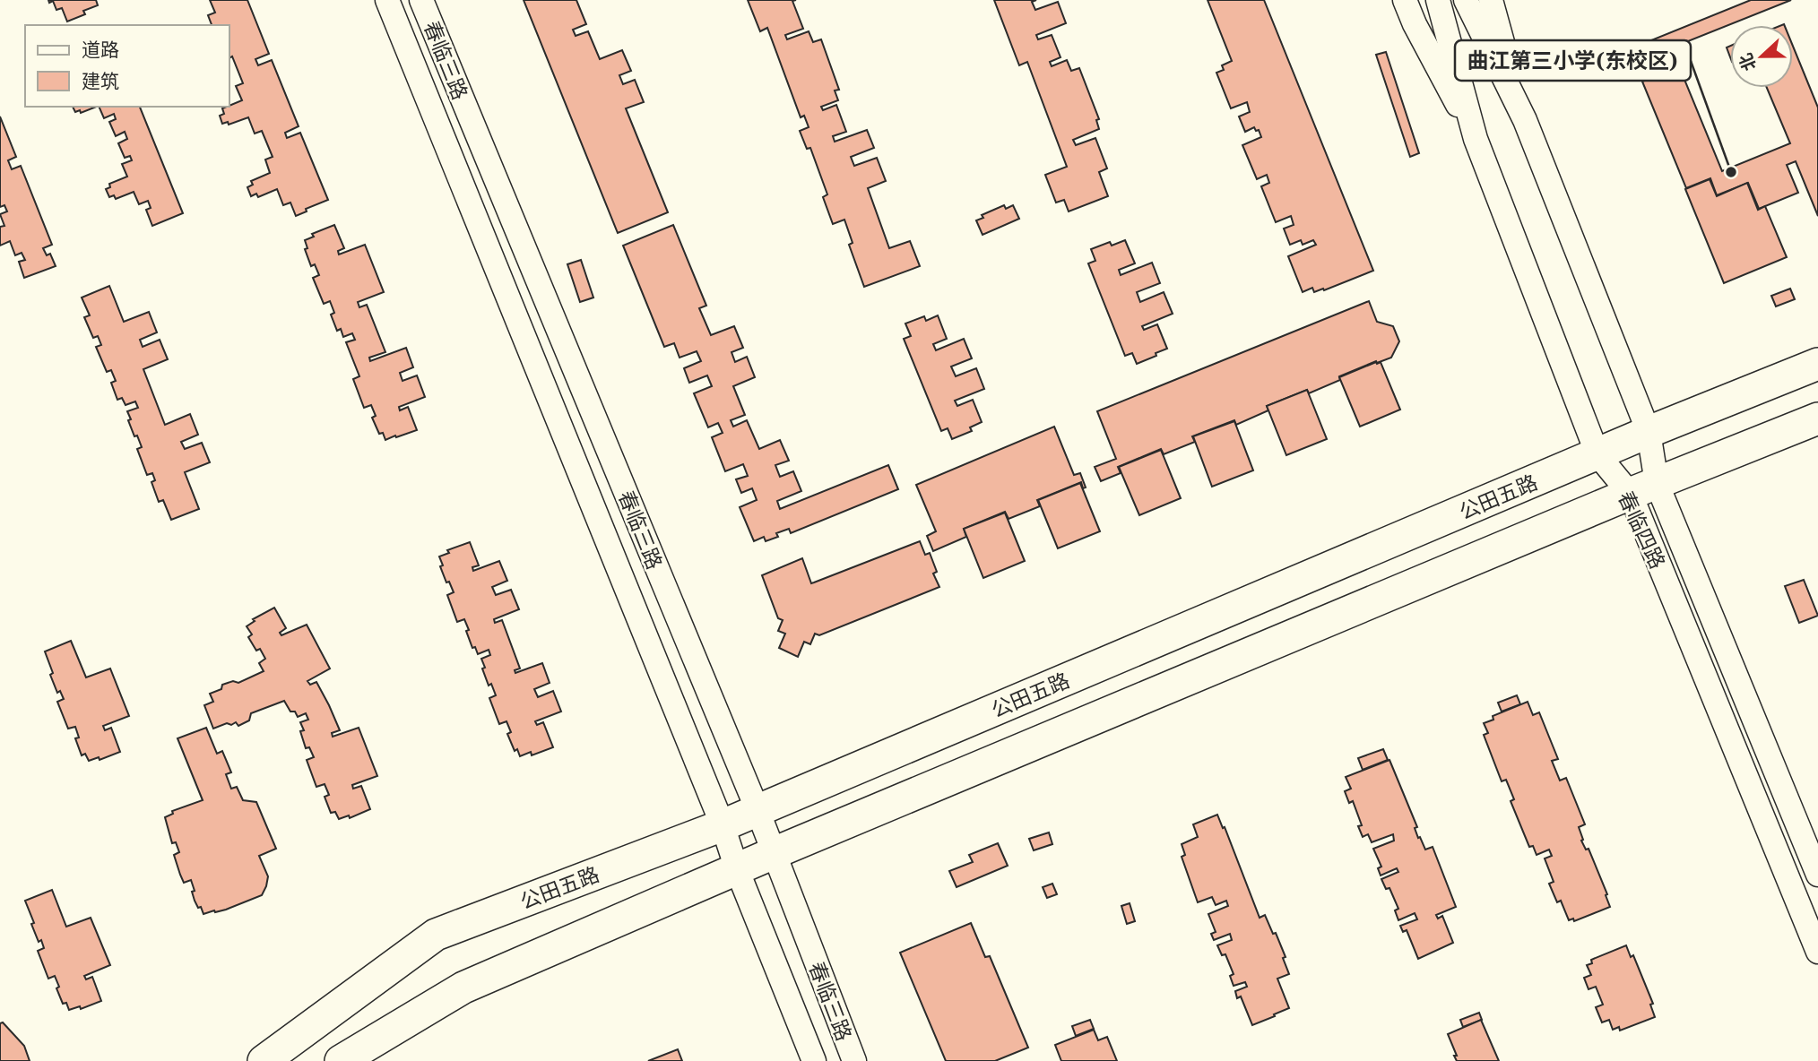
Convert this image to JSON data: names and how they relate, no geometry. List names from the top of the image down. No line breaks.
{"streets":{"main road":["公田五路"],"street":["春临三路","春临四路"]},"crossings":[["春临三路","公田五路"],["公田五路","春临四路"]],"places":["曲江第三小学(东校区)"],"legend":["道路","建筑"],"north":"left"}
